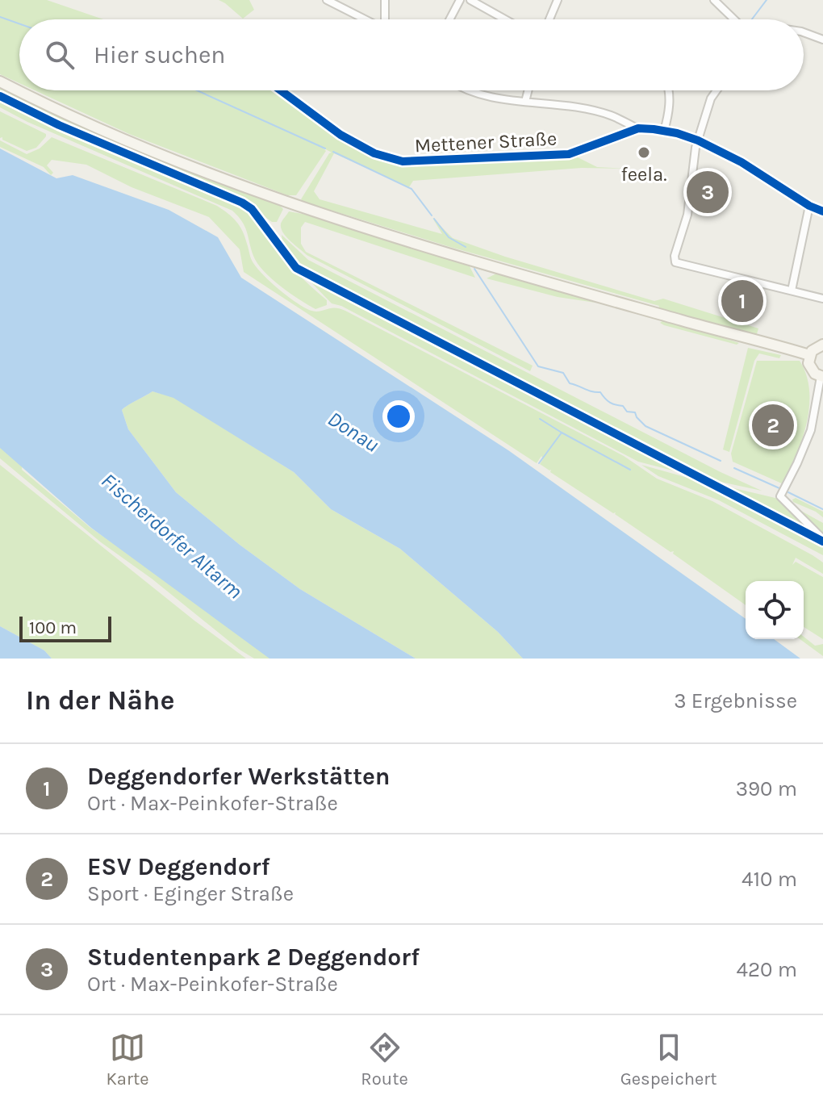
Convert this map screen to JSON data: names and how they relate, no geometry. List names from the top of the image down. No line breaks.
{"streets":{"street":["Mettener Straße"]},"water":["Donau","Fischerdorfer Altarm"],"places":["feela."],"scale_bar":"100 m","page":{"search":"Hier suchen","pins":["3","1","2"],"scale":"100 m","heading":["In der Nähe","3 Ergebnisse"],"list":[{"mark":"1","name":"Deggendorfer Werkstätten","note":"Ort · Max-Peinkofer-Straße","value":"390 m"},{"mark":"2","name":"ESV Deggendorf","note":"Sport · Eginger Straße","value":"410 m"},{"mark":"3","name":"Studentenpark 2 Deggendorf","note":"Ort · Max-Peinkofer-Straße","value":"420 m"}],"nav":["Karte","Route","Gespeichert"]}}
